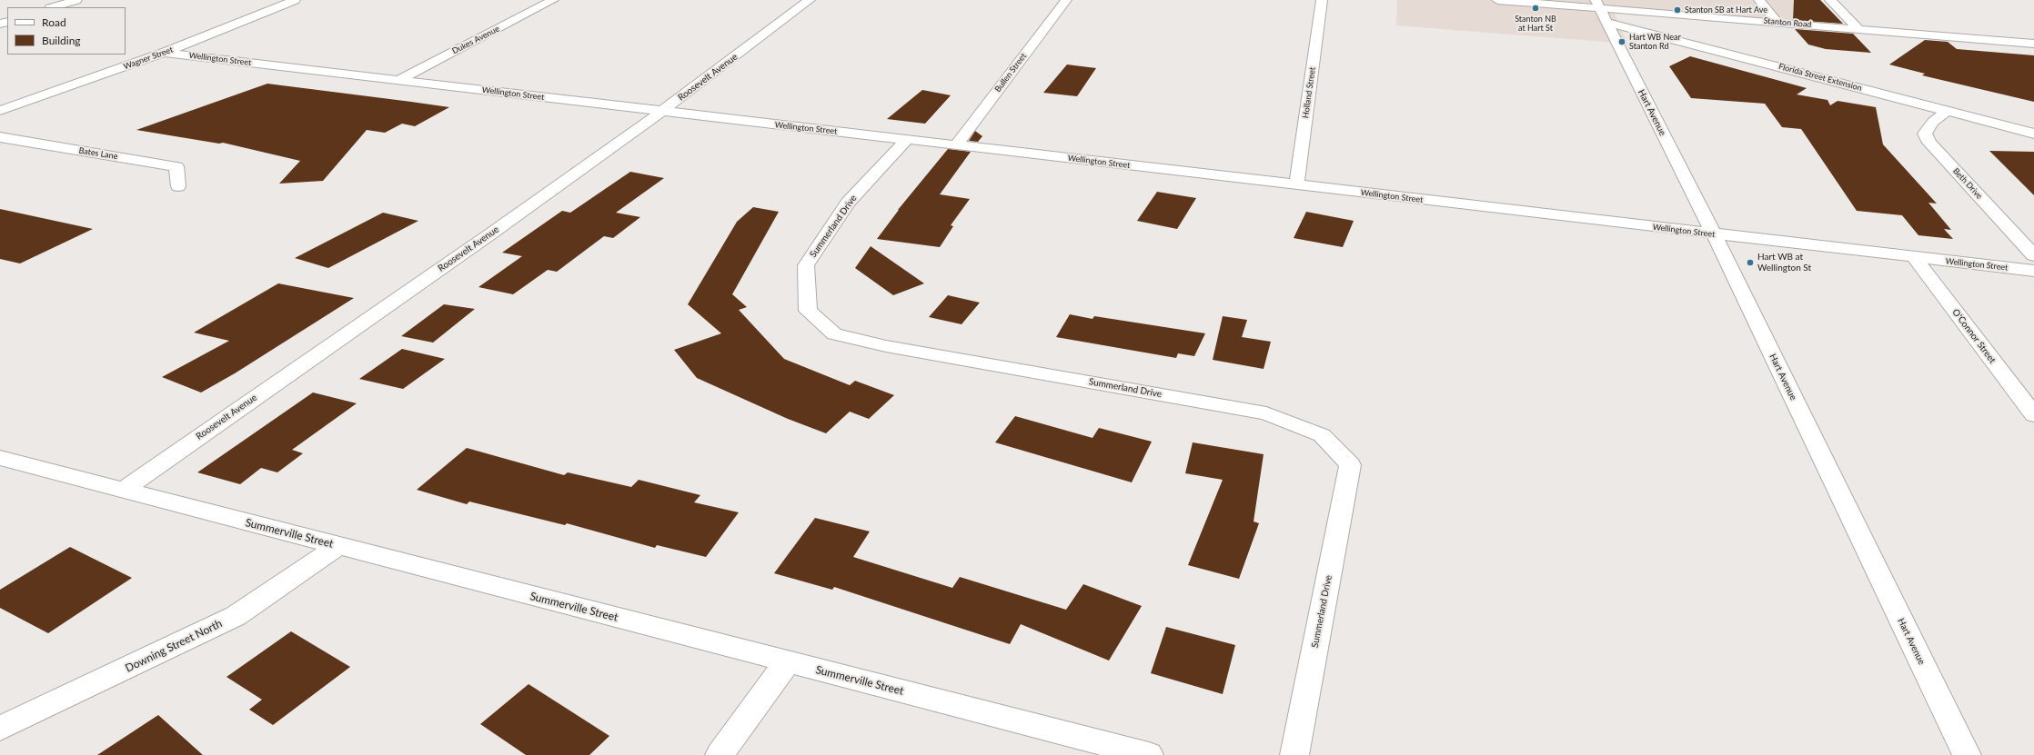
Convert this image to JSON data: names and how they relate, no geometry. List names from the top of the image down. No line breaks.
{"streets":{"street":["Stanton Road","Dukes Avenue","Wagner Street","Wellington Street","Bullen Street","Roosevelt Avenue","Florida Street Extension","Holland Street","Hart Avenue","Bates Lane","Beth Drive","Summerland Drive","O'Connor Street","Summerville Street","Downing Street North"]},"crossings":[["Stanton Road","Florida Street Extension"],["Stanton Road","Hart Avenue"],["Dukes Avenue","Wellington Street"],["Wagner Street","Wellington Street"],["Wellington Street","Bullen Street"],["Wellington Street","Roosevelt Avenue"],["Wellington Street","Holland Street"],["Wellington Street","Hart Avenue"],["Wellington Street","Summerland Drive"],["Wellington Street","O'Connor Street"],["Roosevelt Avenue","Summerville Street"],["Florida Street Extension","Hart Avenue"],["Florida Street Extension","Beth Drive"],["Summerville Street","Downing Street North"]],"places":["Stanton NB at Hart St","Stanton SB at Hart Ave","Hart WB Near Stanton Rd","Hart WB at Wellington St"],"legend":["Road","Building"]}
